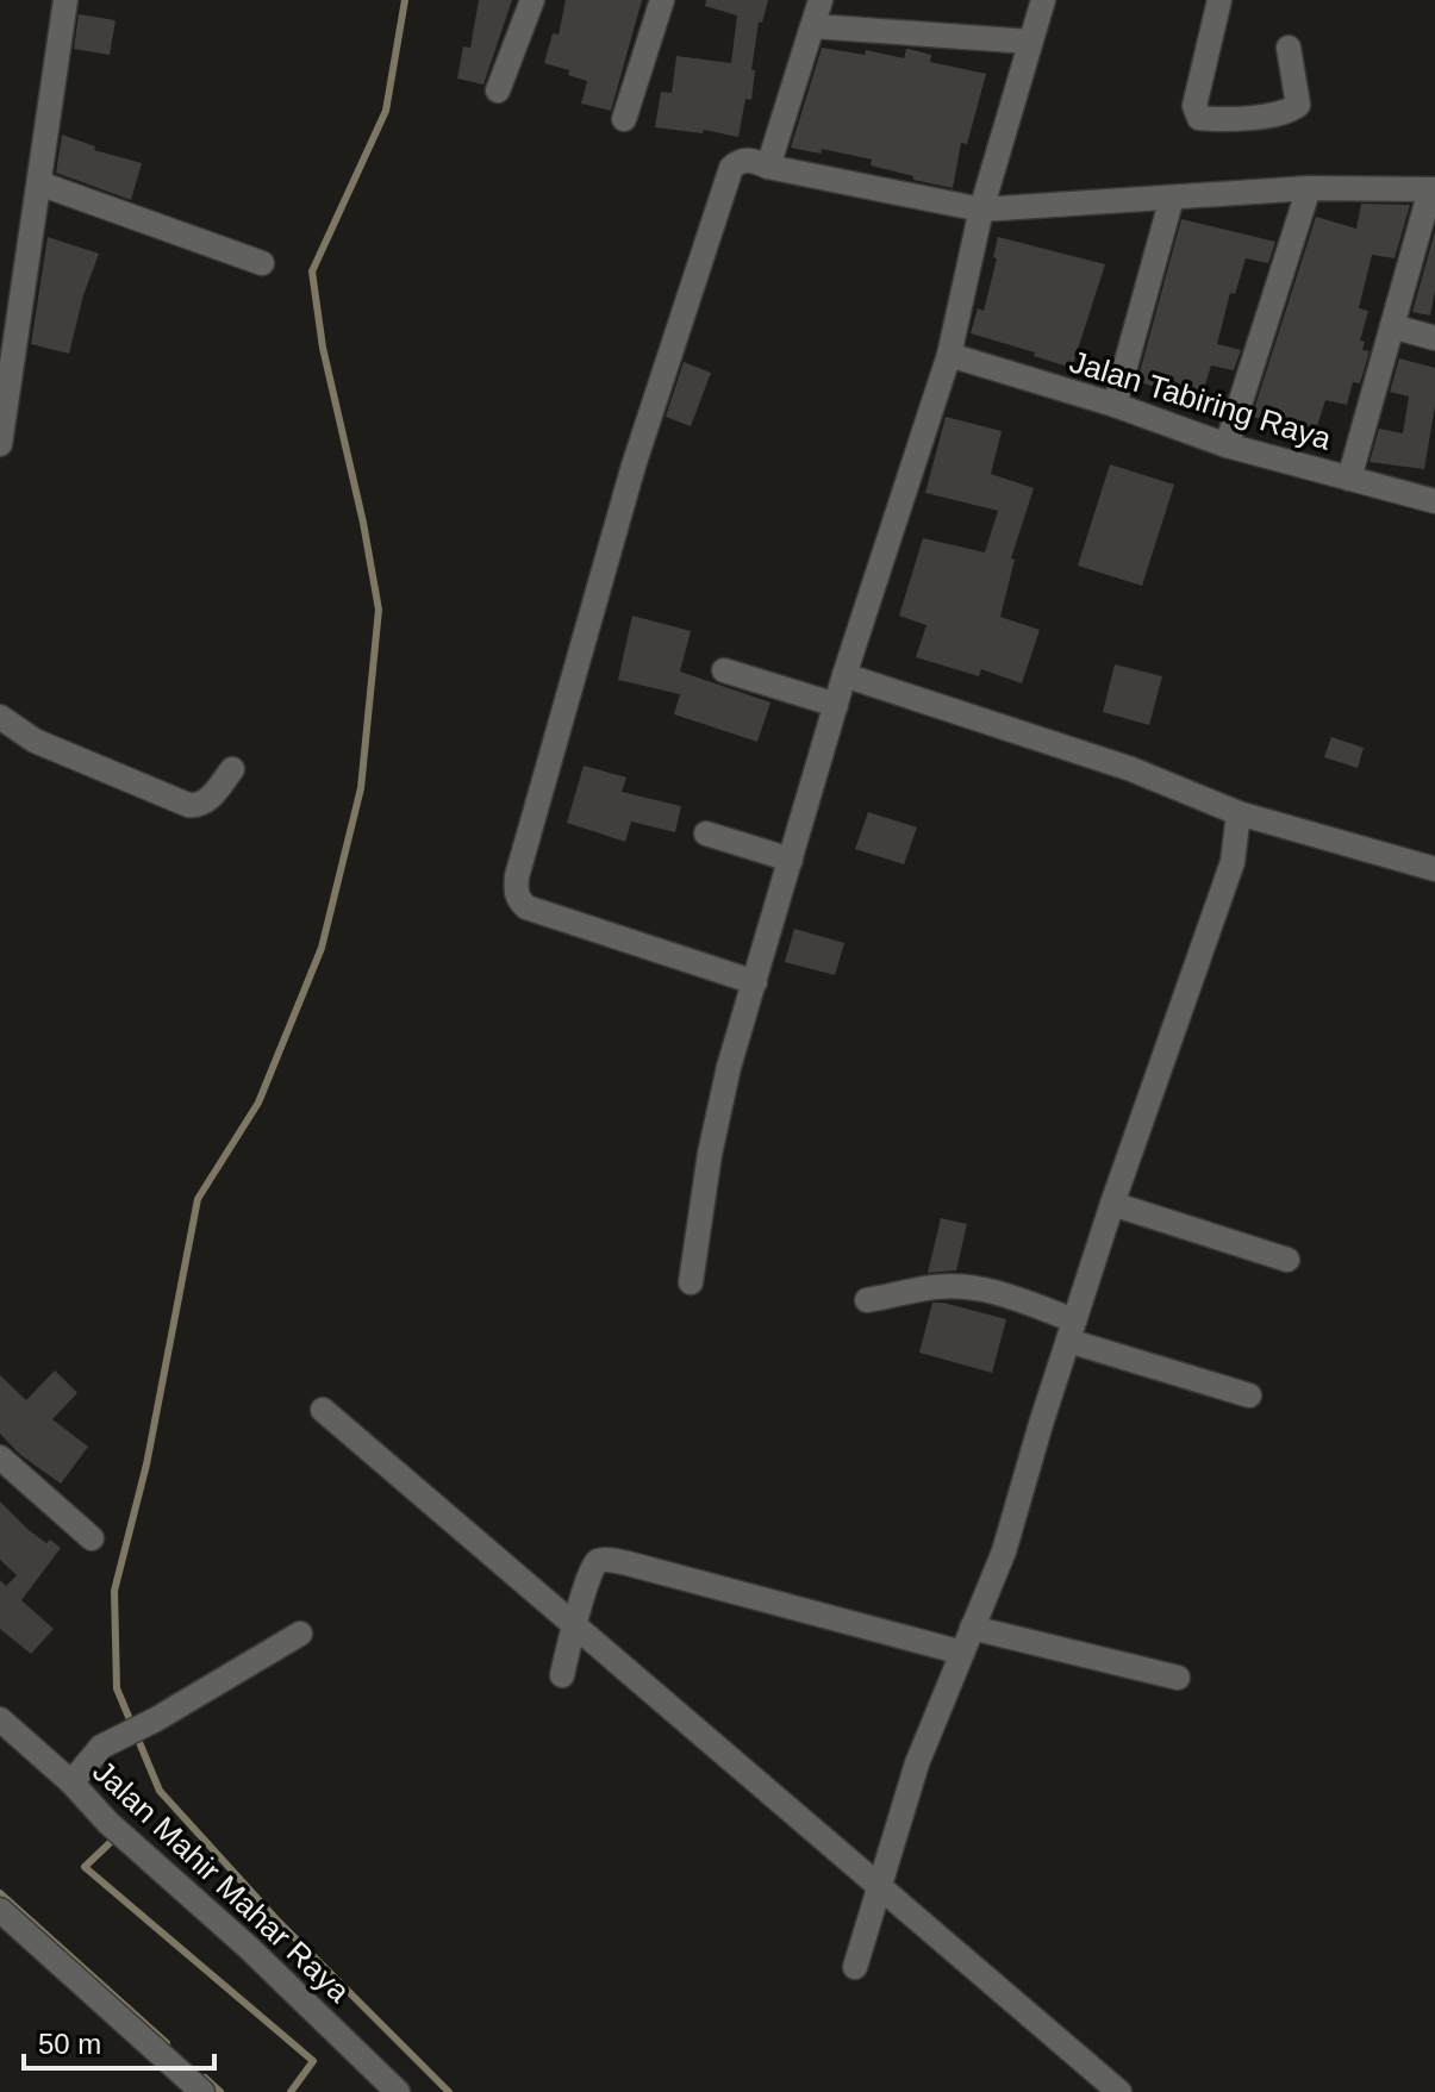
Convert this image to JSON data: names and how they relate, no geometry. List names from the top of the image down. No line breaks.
{"streets":{"street":["Jalan Tabiring Raya","Jalan Mahir Mahar Raya"]},"scale_bar":"50 m"}
